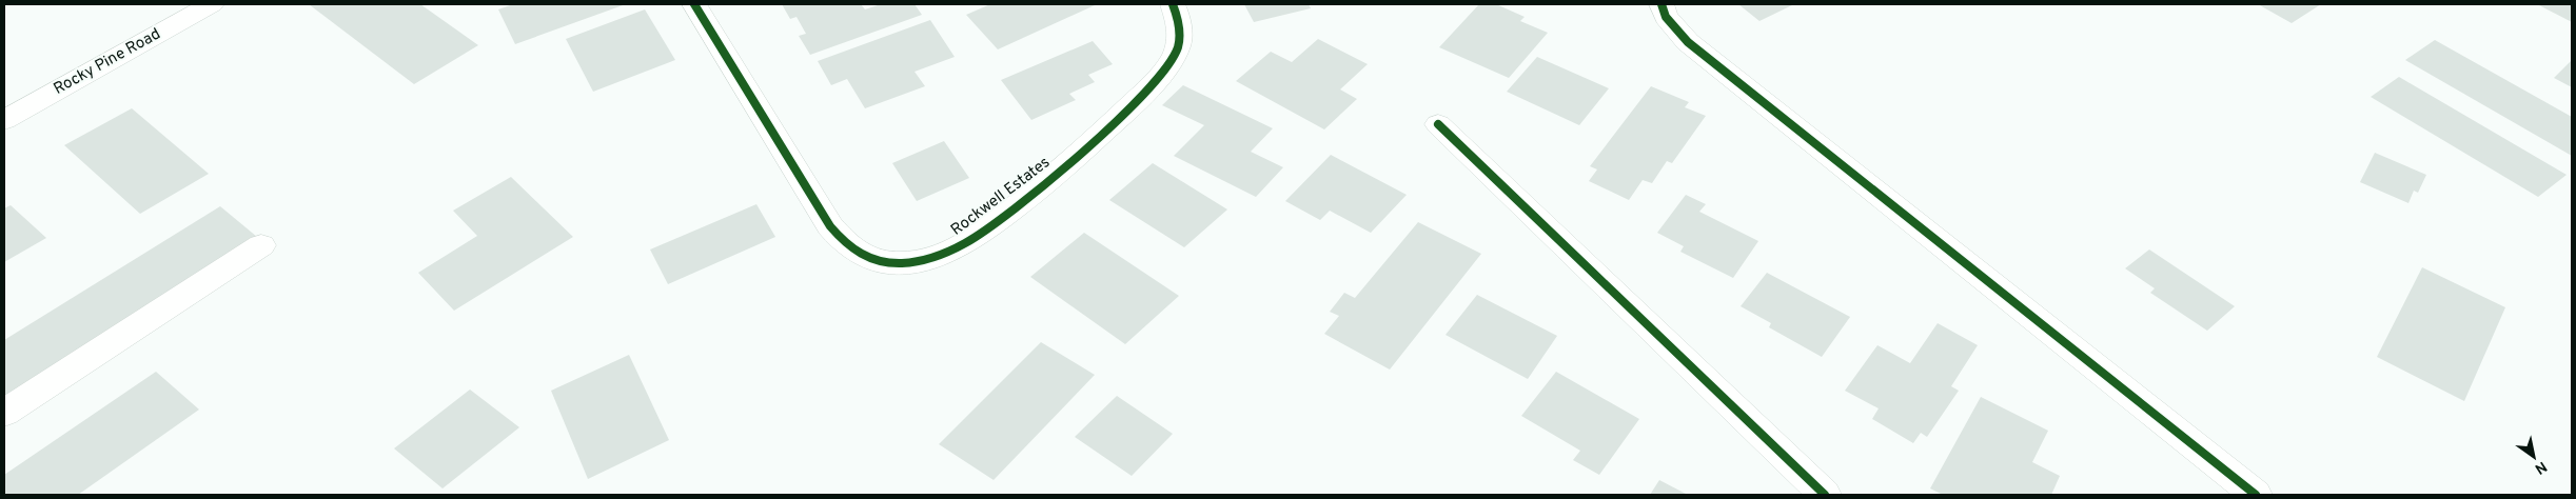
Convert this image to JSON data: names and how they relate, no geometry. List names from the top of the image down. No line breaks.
{"streets":{"street":["Rocky Pine Road","Rockwell Estates"]},"north":"bottom right"}
